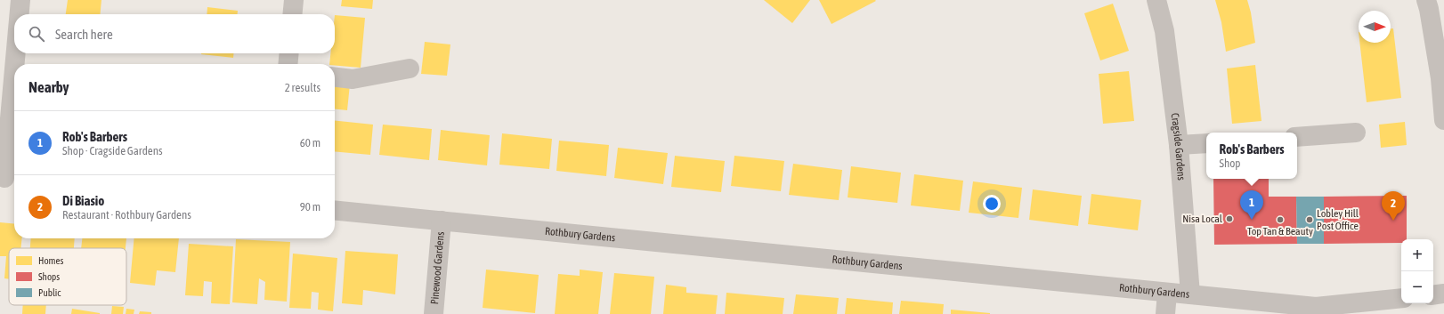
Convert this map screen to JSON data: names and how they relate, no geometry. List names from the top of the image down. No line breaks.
{"streets":{"street":["Cragside Gardens","Rothbury Gardens","Pinewood Gardens"]},"crossings":[["Cragside Gardens","Rothbury Gardens"],["Rothbury Gardens","Pinewood Gardens"]],"places":["Nisa Local","Top Tan & Beauty","Lobley Hill Post Office"],"legend":["Homes","Shops","Public"],"north":"right","page":{"search":"Search here","heading":["Nearby","2 results"],"list":[{"mark":"1","name":"Rob's Barbers","note":"Shop · Cragside Gardens","value":"60 m"},{"mark":"2","name":"Di Biasio","note":"Restaurant · Rothbury Gardens","value":"90 m"}],"popup":["Rob's Barbers","Shop"],"pins":["1","2"],"map_buttons":["+","−"]}}
